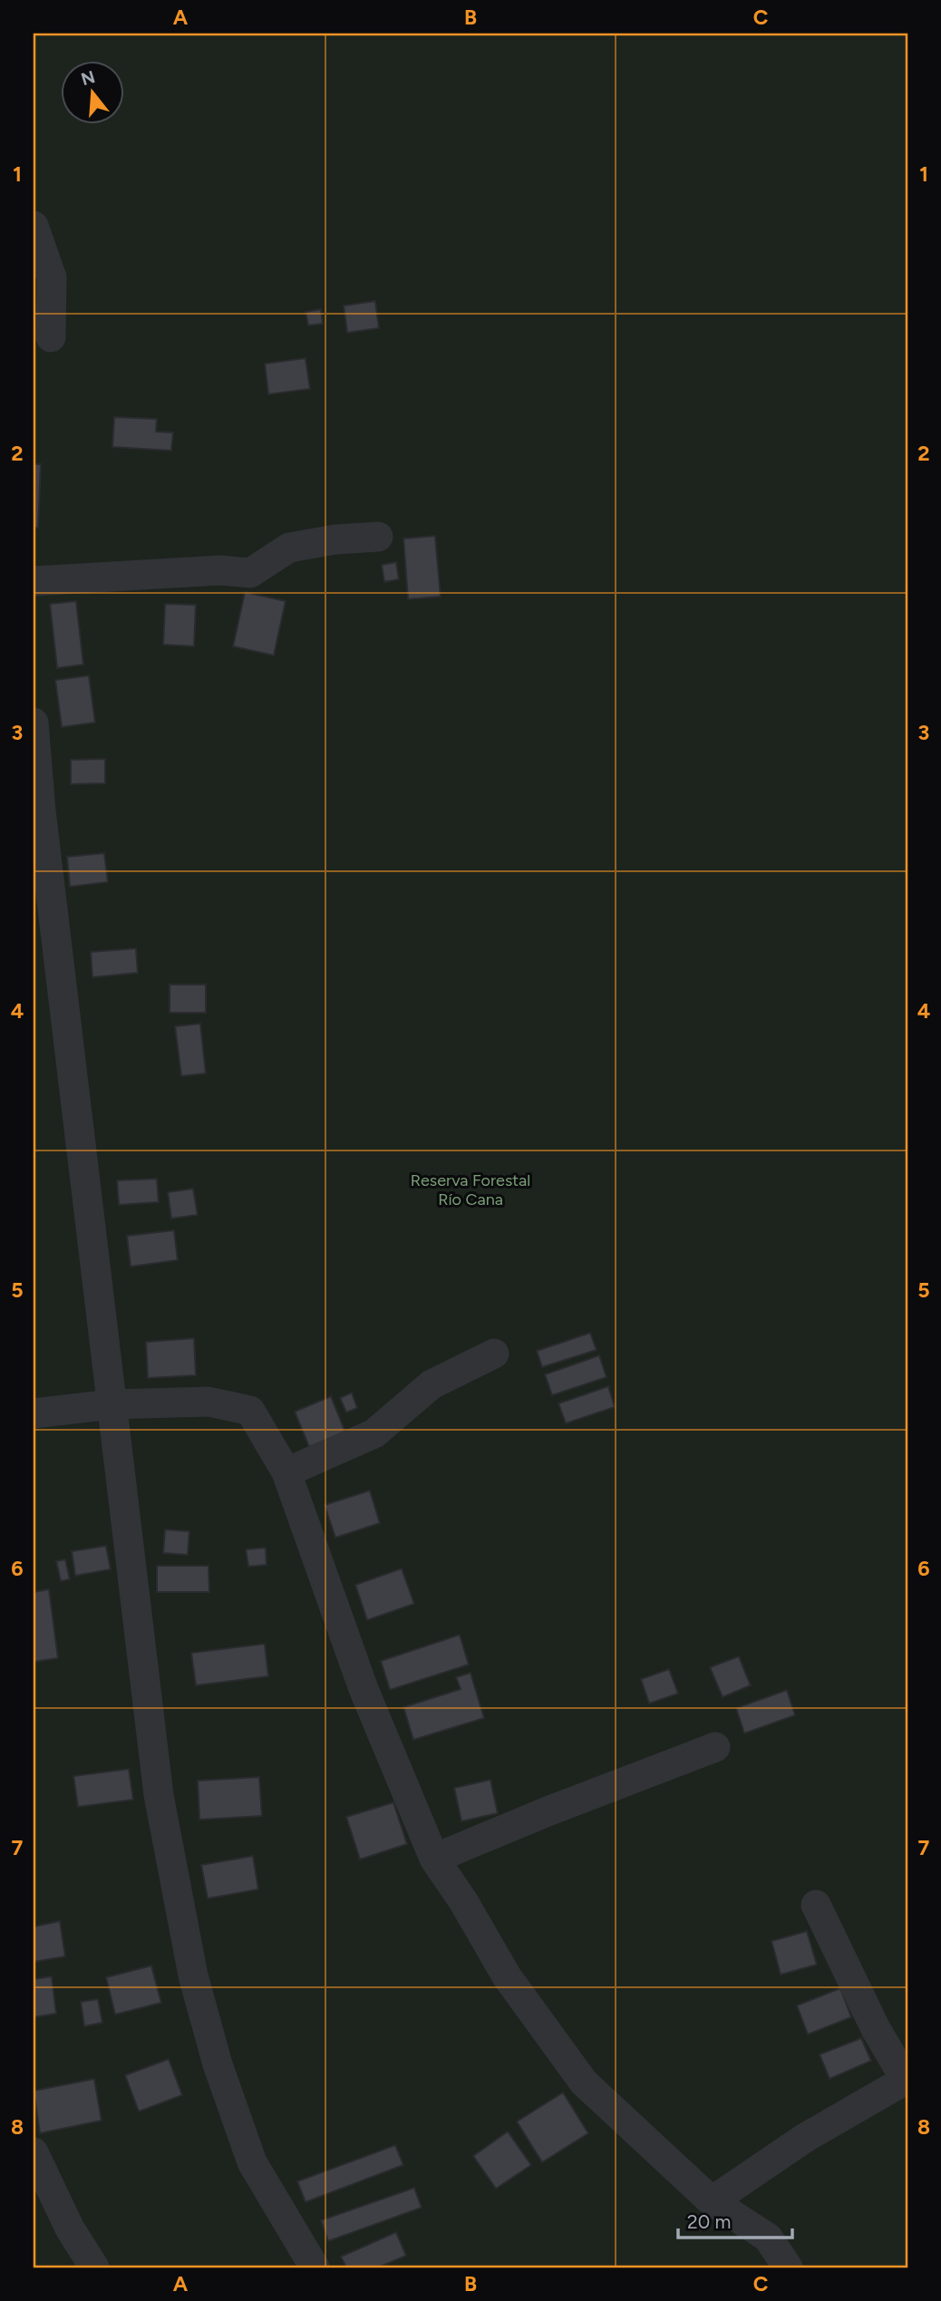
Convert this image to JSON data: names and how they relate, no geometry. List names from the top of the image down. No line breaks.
{"parks":["Reserva Forestal Río Cana"],"scale_bar":"20 m","north":"top","grid":{"columns":["A","B","C"],"rows":["1","2","3","4","5","6","7","8"]}}
